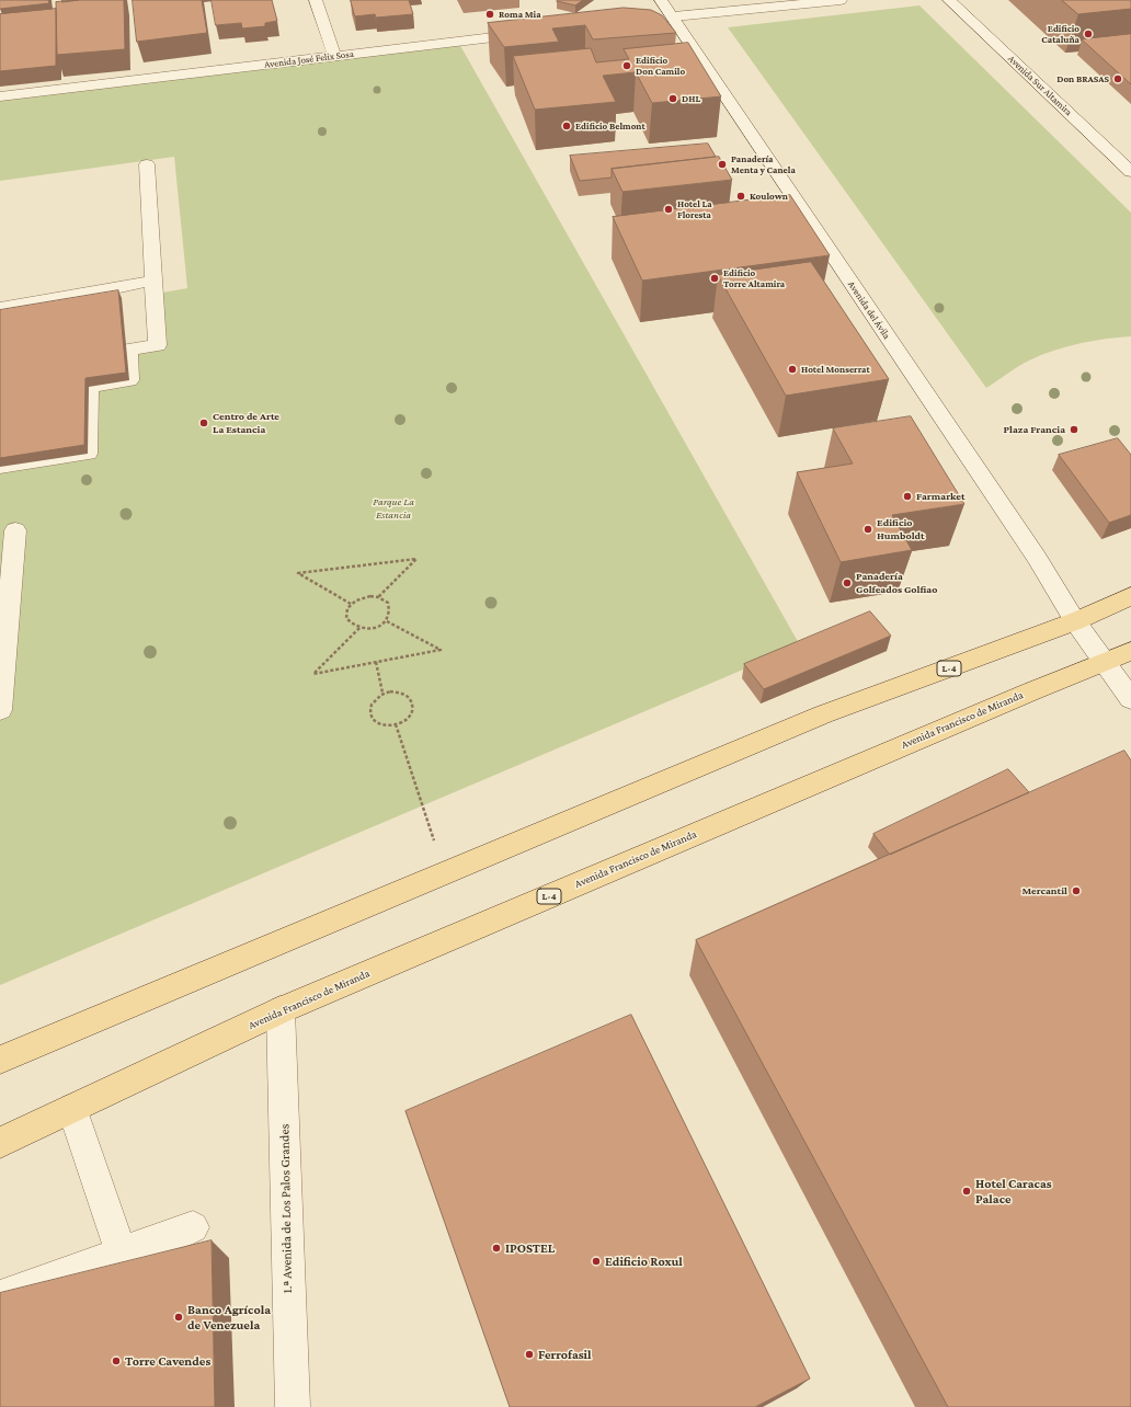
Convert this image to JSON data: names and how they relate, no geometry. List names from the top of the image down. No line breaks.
{"streets":{"main road":["Avenida José Felix Sosa","Avenida Sur Altamira","Avenida del Ávila","L-4","Avenida Francisco de Miranda","1.ª Avenida de Los Palos Grandes"]},"crossings":[["Avenida del Ávila","L-4"],["Avenida del Ávila","Avenida Francisco de Miranda"],["Avenida Francisco de Miranda","1.ª Avenida de Los Palos Grandes"]],"parks":["Parque La Estancia"],"places":["Roma Mia","Edificio Cataluña","Edificio Don Camilo","Don BRASAS","DHL","Edificio Belmont","Panadería Menta y Canela","Koulown","Hotel La Floresta","Edificio Torre Altamira","Hotel Monserrat","Centro de Arte La Estancia","Plaza Francia","Farmarket","Edificio Humboldt","Panadería Golfeados Golfiao","Mercantil","Hotel Caracas Palace","IPOSTEL","Edificio Roxul","Banco Agrícola de Venezuela","Ferrofasil","Torre Cavendes"]}
